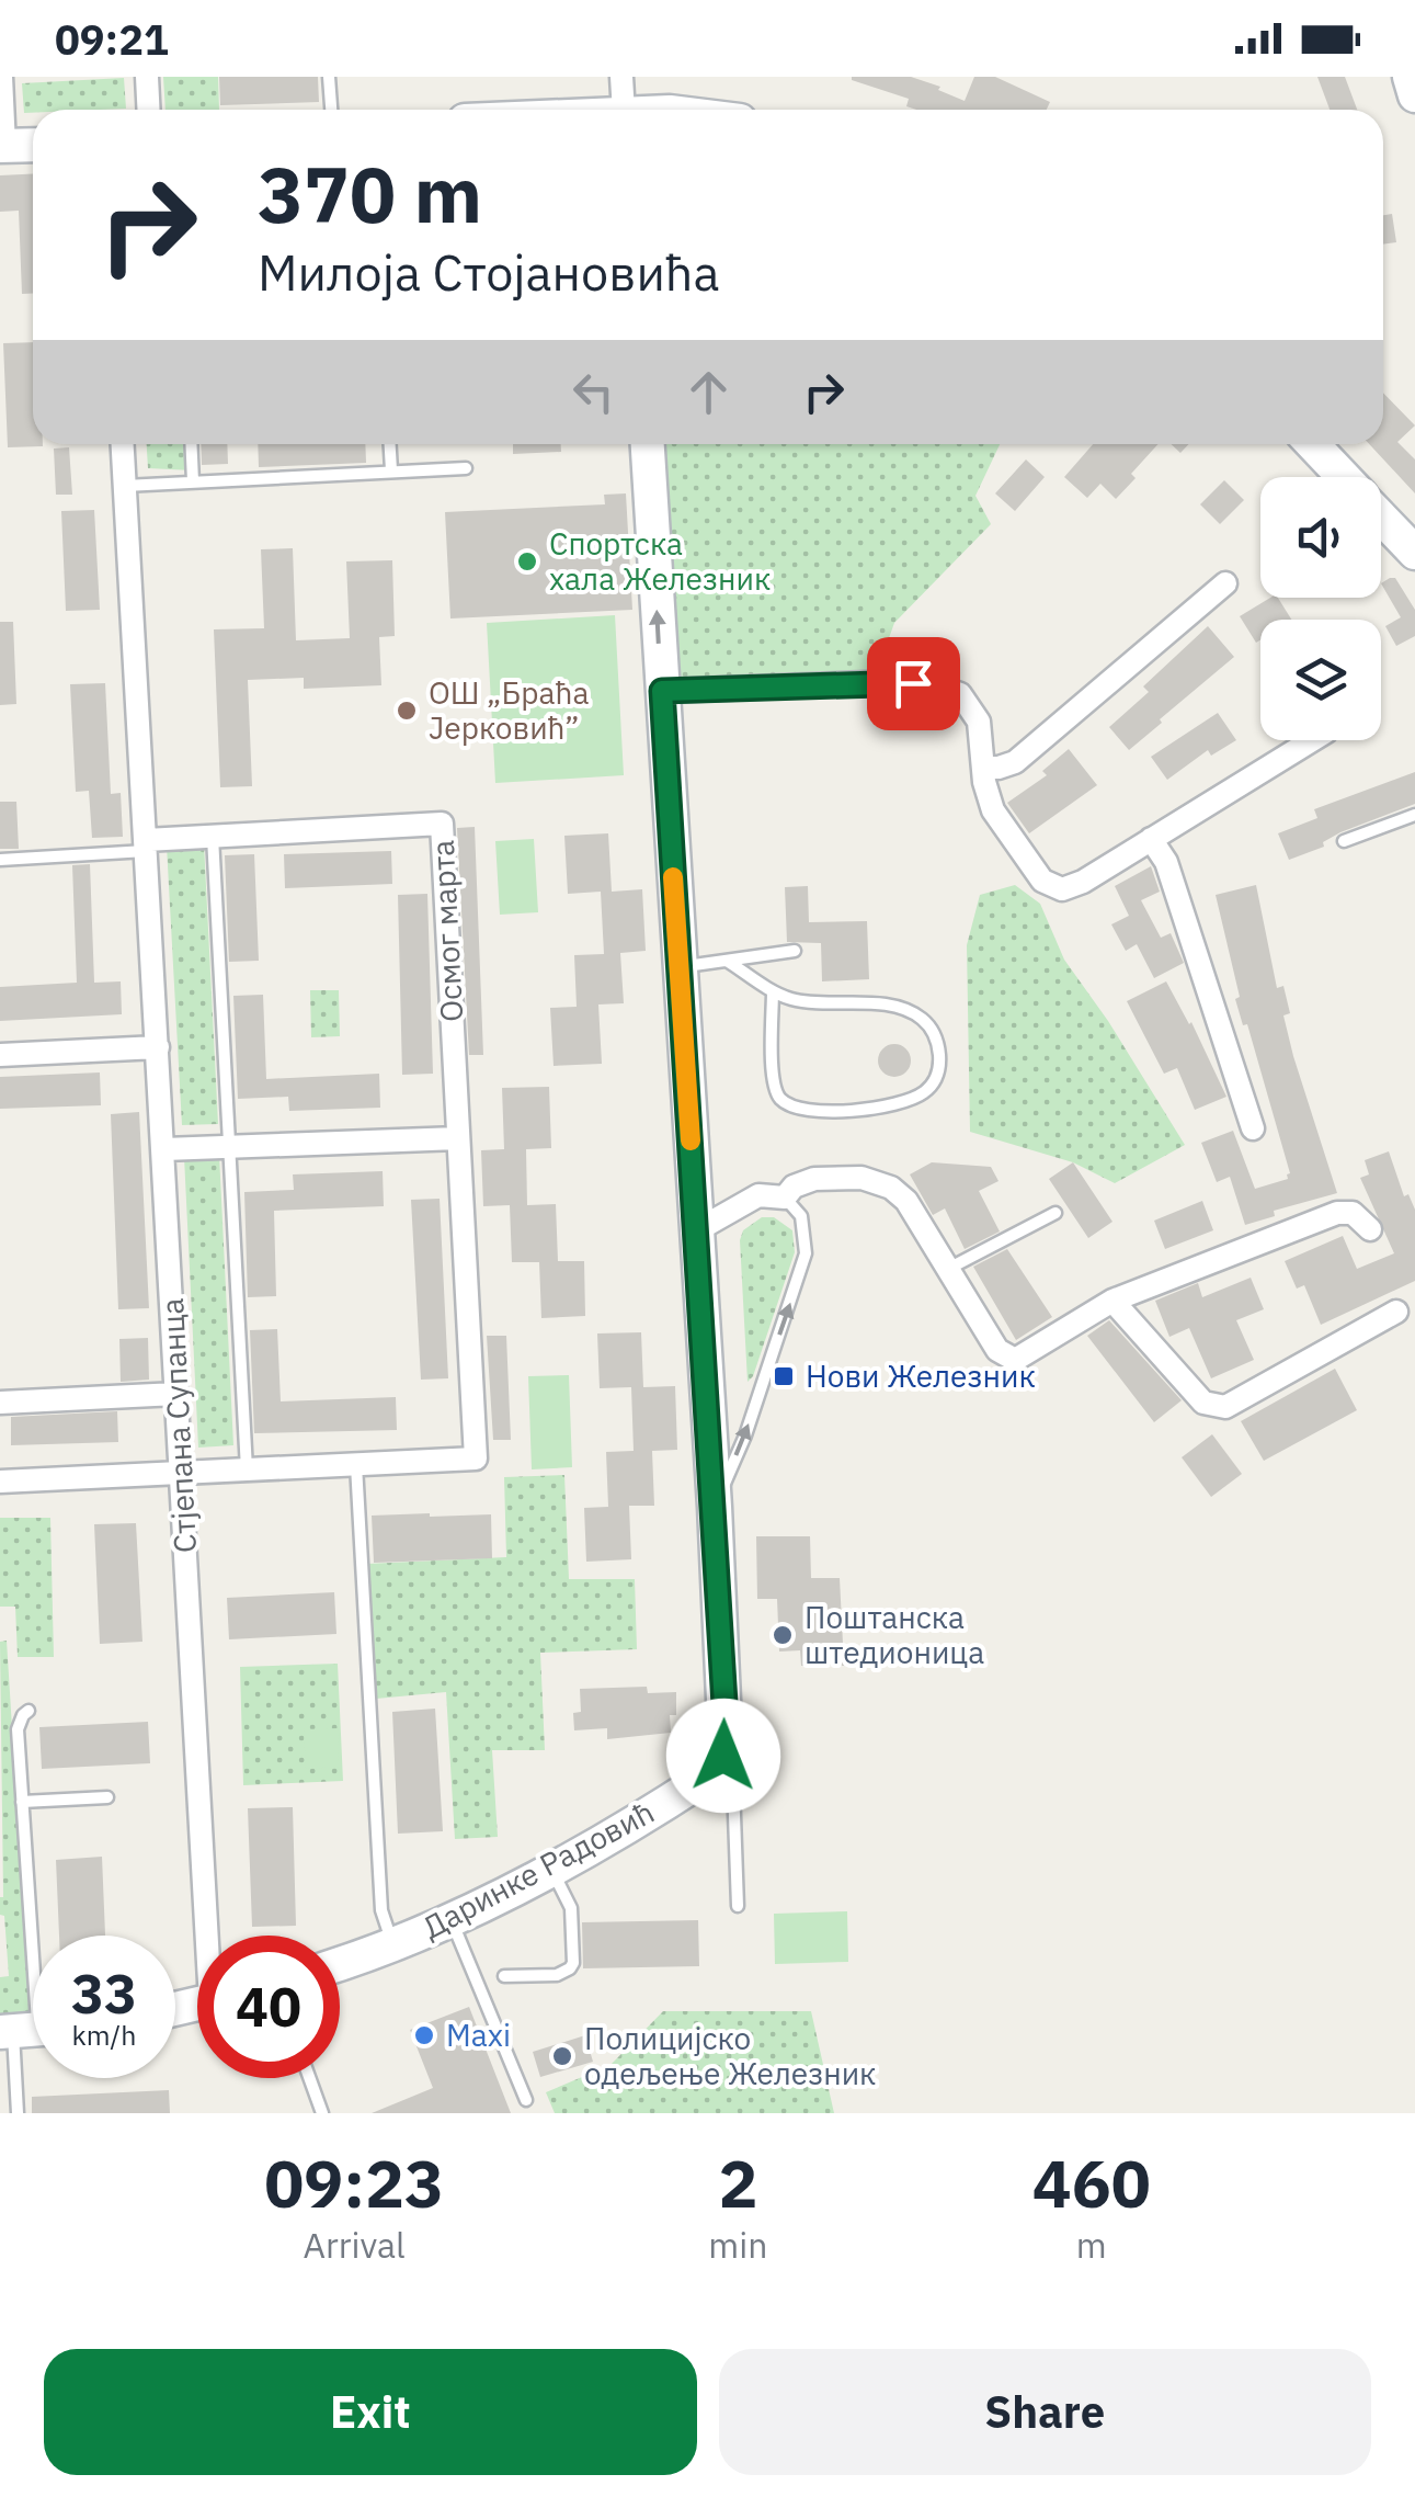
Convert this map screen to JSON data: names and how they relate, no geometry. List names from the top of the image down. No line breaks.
{"streets":{"street":["Осмог марта","Стјепана Супанца","Даринке Радовић"]},"crossings":[["Осмог марта","Стјепана Супанца"],["Осмог марта","Даринке Радовић"]],"places":{"other":["Спортска хала Железник","ОШ „Браћа Јерковић”","Поштанска штедионица","Maxi","Полицијско одељење Железник"],"transit":["Нови Железник"]},"page":{"status":"09:21","turn":["370 m","Милоја Стојановића"],"speed":"33 km/h","limit":"40","eta":["09:23","Arrival","2","min","460","m"],"buttons":["Exit","Share"]}}
